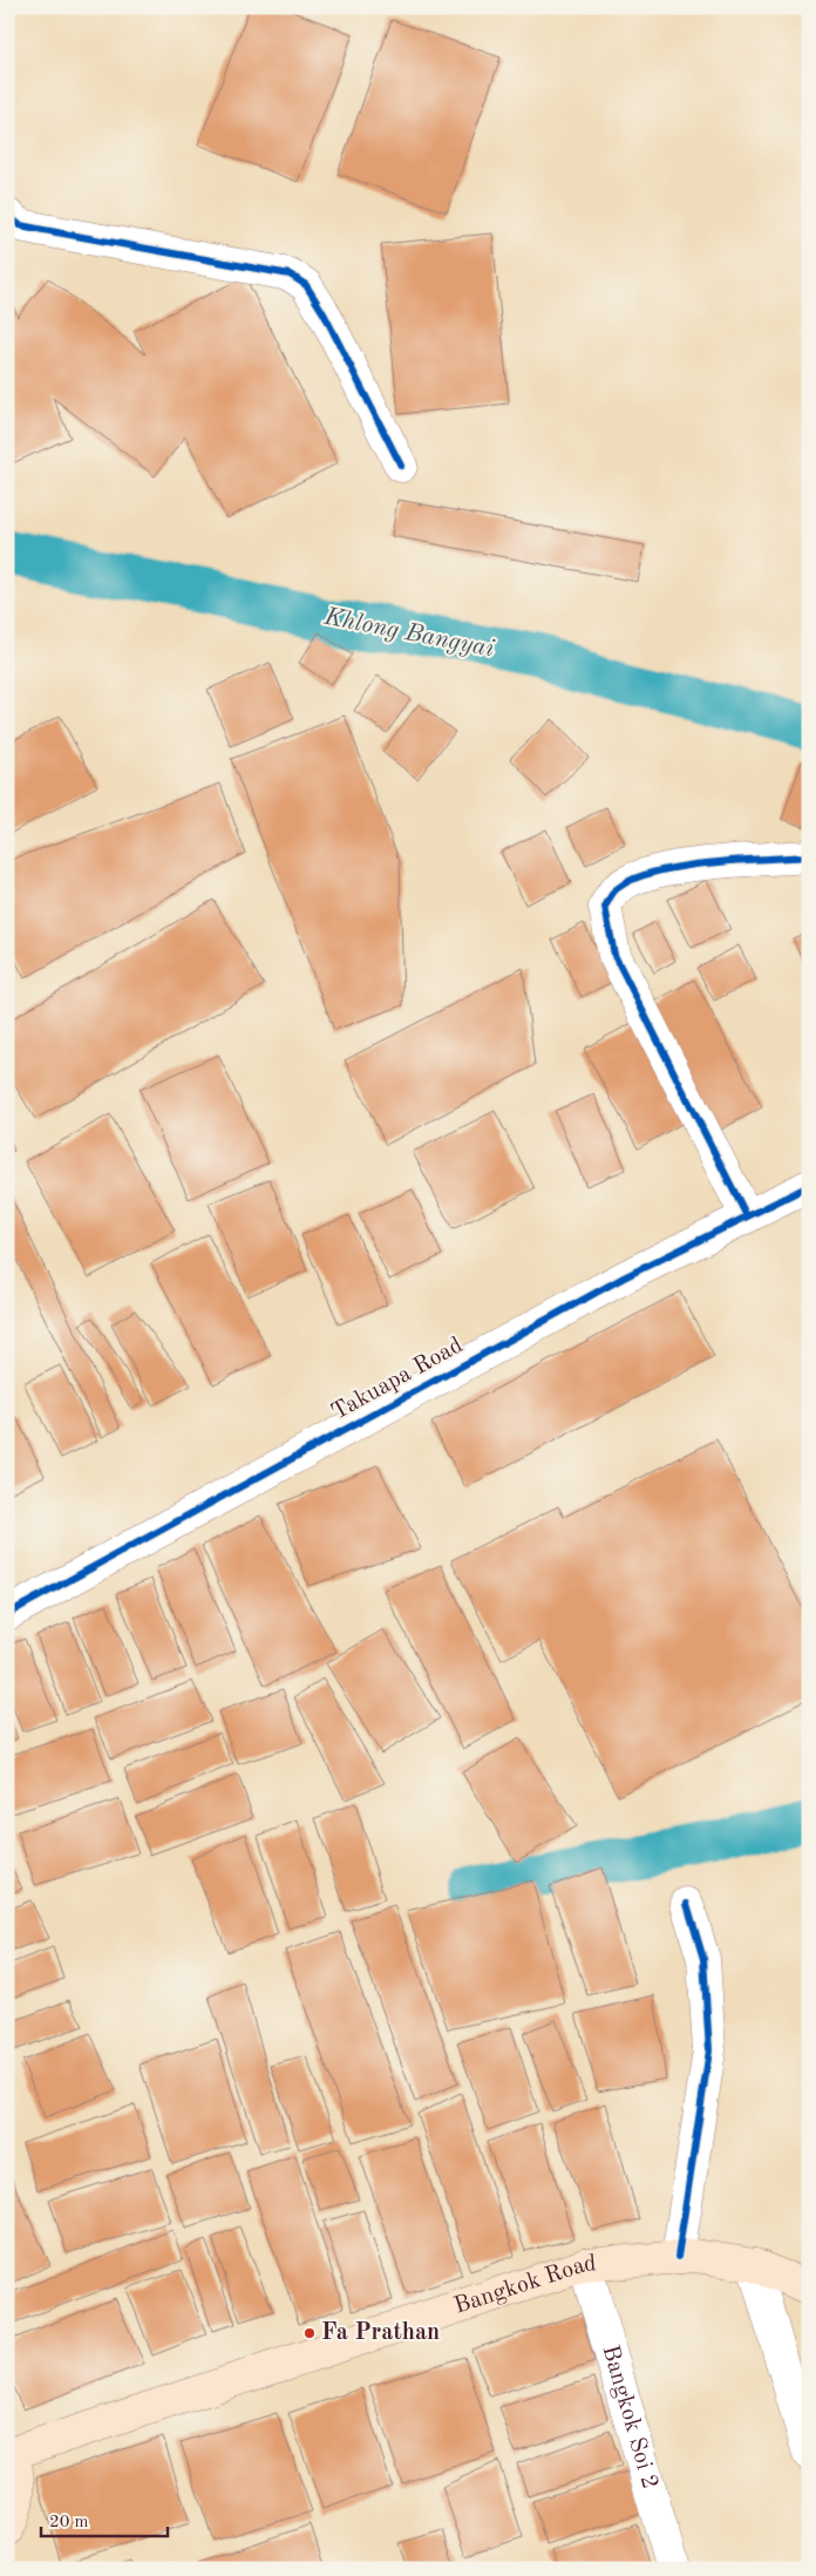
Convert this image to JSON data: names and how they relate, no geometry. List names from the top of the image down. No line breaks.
{"streets":{"main road":["Bangkok Road"],"street":["Takuapa Road","Bangkok Soi 2"]},"crossings":[["Bangkok Road","Bangkok Soi 2"]],"water":["Khlong Bangyai"],"places":["Fa Prathan"],"scale_bar":"20 m"}
